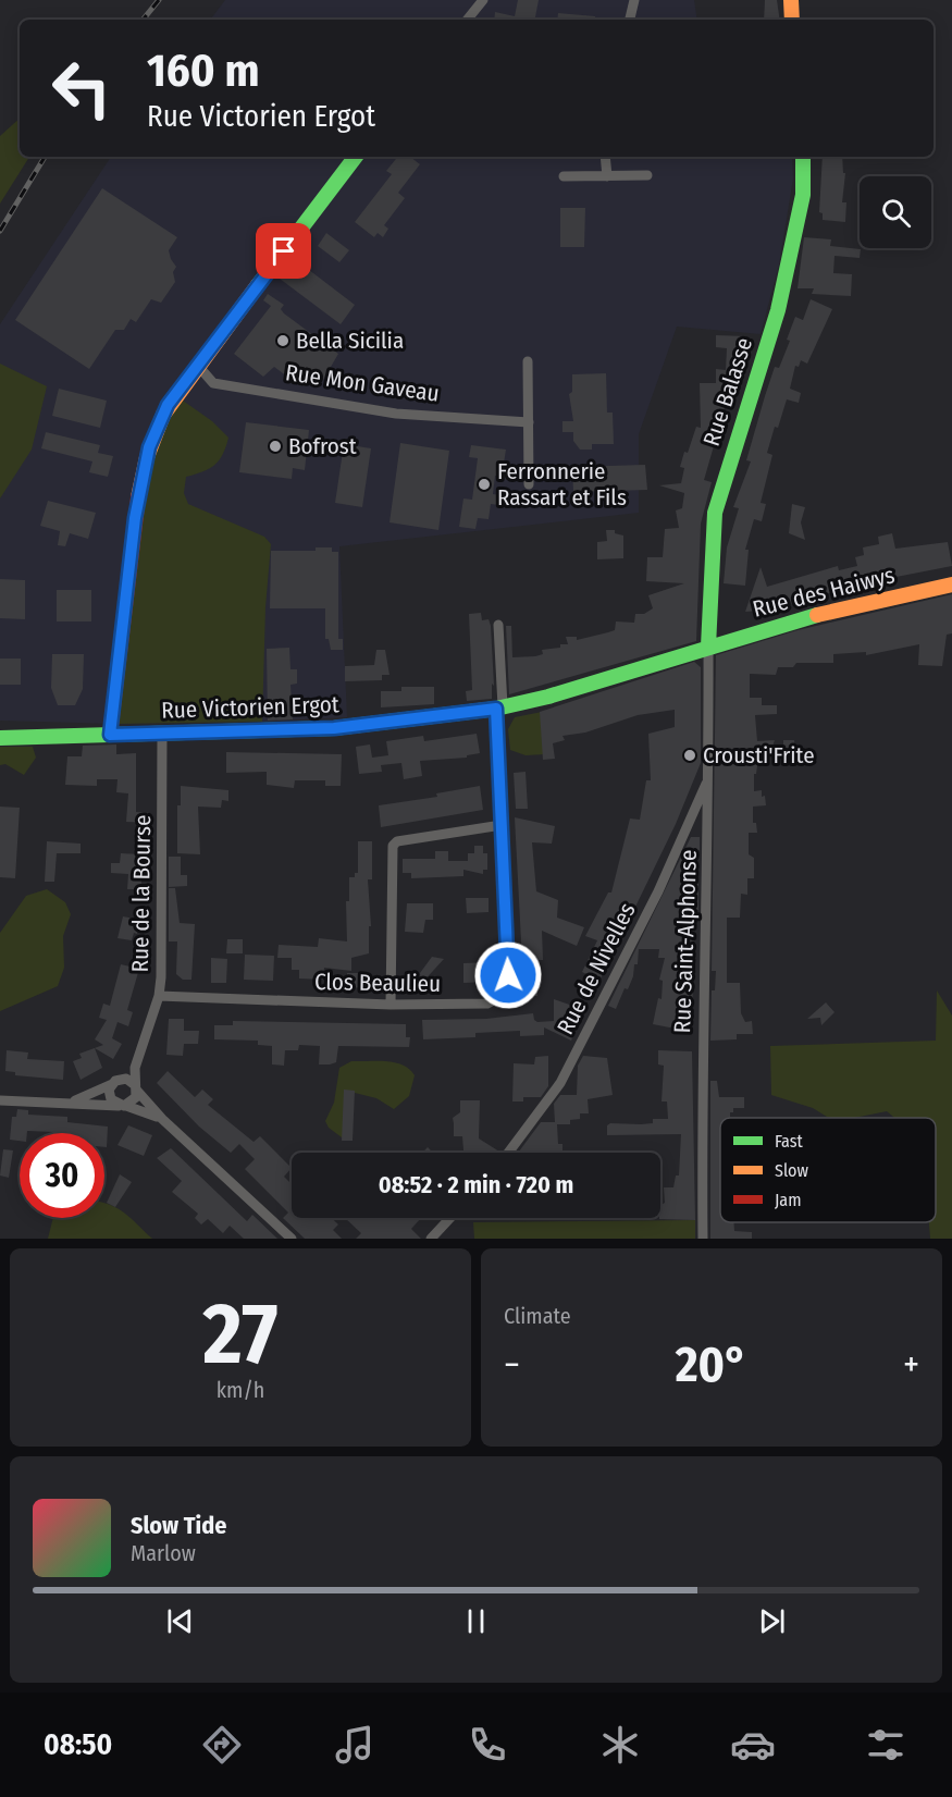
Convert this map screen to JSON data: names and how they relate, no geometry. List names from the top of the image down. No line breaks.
{"streets":{"street":["Rue Mon Gaveau","Rue Balasse","Rue des Haiwys","Rue Victorien Ergot","Rue de la Bourse","Rue Saint-Alphonse","Rue de Nivelles","Clos Beaulieu"]},"crossings":[["Rue Balasse","Rue des Haiwys"],["Rue Balasse","Rue Victorien Ergot"],["Rue Balasse","Rue Saint-Alphonse"],["Rue des Haiwys","Rue Victorien Ergot"],["Rue des Haiwys","Rue Saint-Alphonse"],["Rue Victorien Ergot","Rue de la Bourse"],["Rue Victorien Ergot","Rue Saint-Alphonse"],["Rue Victorien Ergot","Clos Beaulieu"],["Rue de la Bourse","Clos Beaulieu"],["Rue Saint-Alphonse","Rue de Nivelles"]],"places":["Bella Sicilia","Bofrost","Ferronnerie Rassart et Fils","Crousti'Frite"],"legend":["Fast","Slow","Jam"],"page":{"turn":["160 m","Rue Victorien Ergot"],"limit":"30","trip":"08:52 · 2 min · 720 m","tile":[["27","km/h"],"Climate"],"heat":["−","20°","+"],"song":["Slow Tide","Marlow"],"tabs":"08:50"}}
